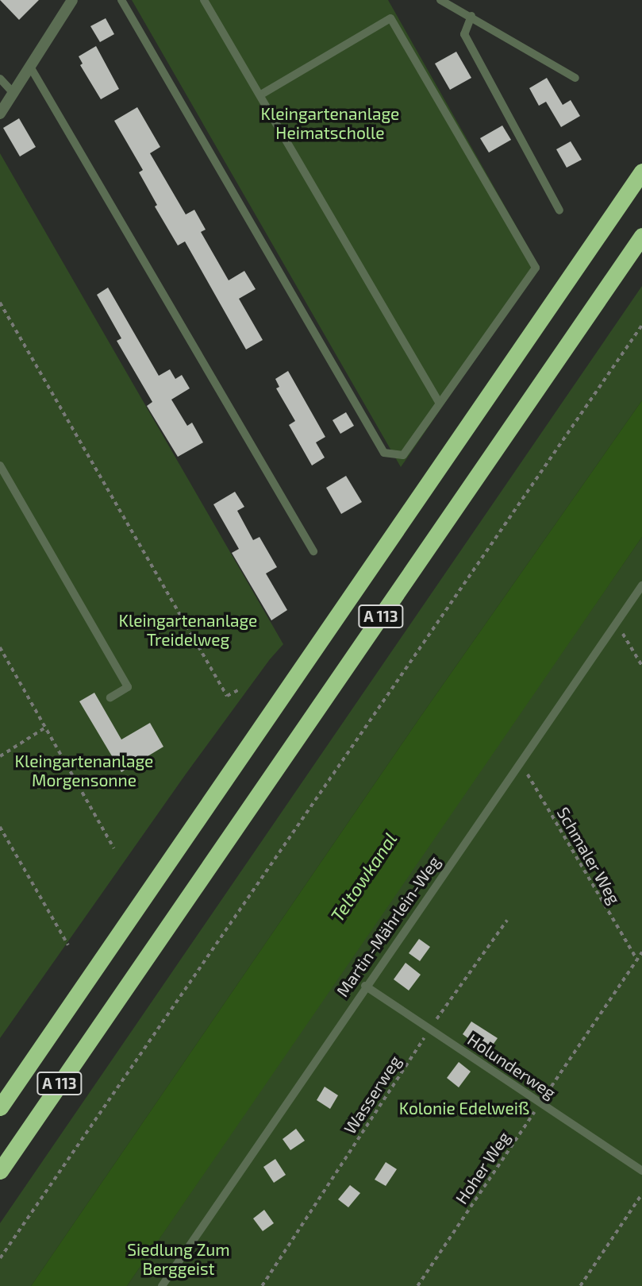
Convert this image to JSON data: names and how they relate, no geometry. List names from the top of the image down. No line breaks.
{"streets":{"highway":["A 113"],"lane":["Martin-Mährlein-Weg","Holunderweg"],"path":["Schmaler Weg","Wasserweg","Hoher Weg"]},"crossings":[["Schmaler Weg","Martin-Mährlein-Weg"],["Schmaler Weg","Hoher Weg"],["Martin-Mährlein-Weg","Holunderweg"],["Holunderweg","Wasserweg"],["Holunderweg","Hoher Weg"]],"water":["Teltowkanal"],"parks":["Kleingartenanlage Heimatscholle","Kleingartenanlage Treidelweg","Kleingartenanlage Morgensonne","Kolonie Edelweiß","Siedlung Zum Berggeist"]}
